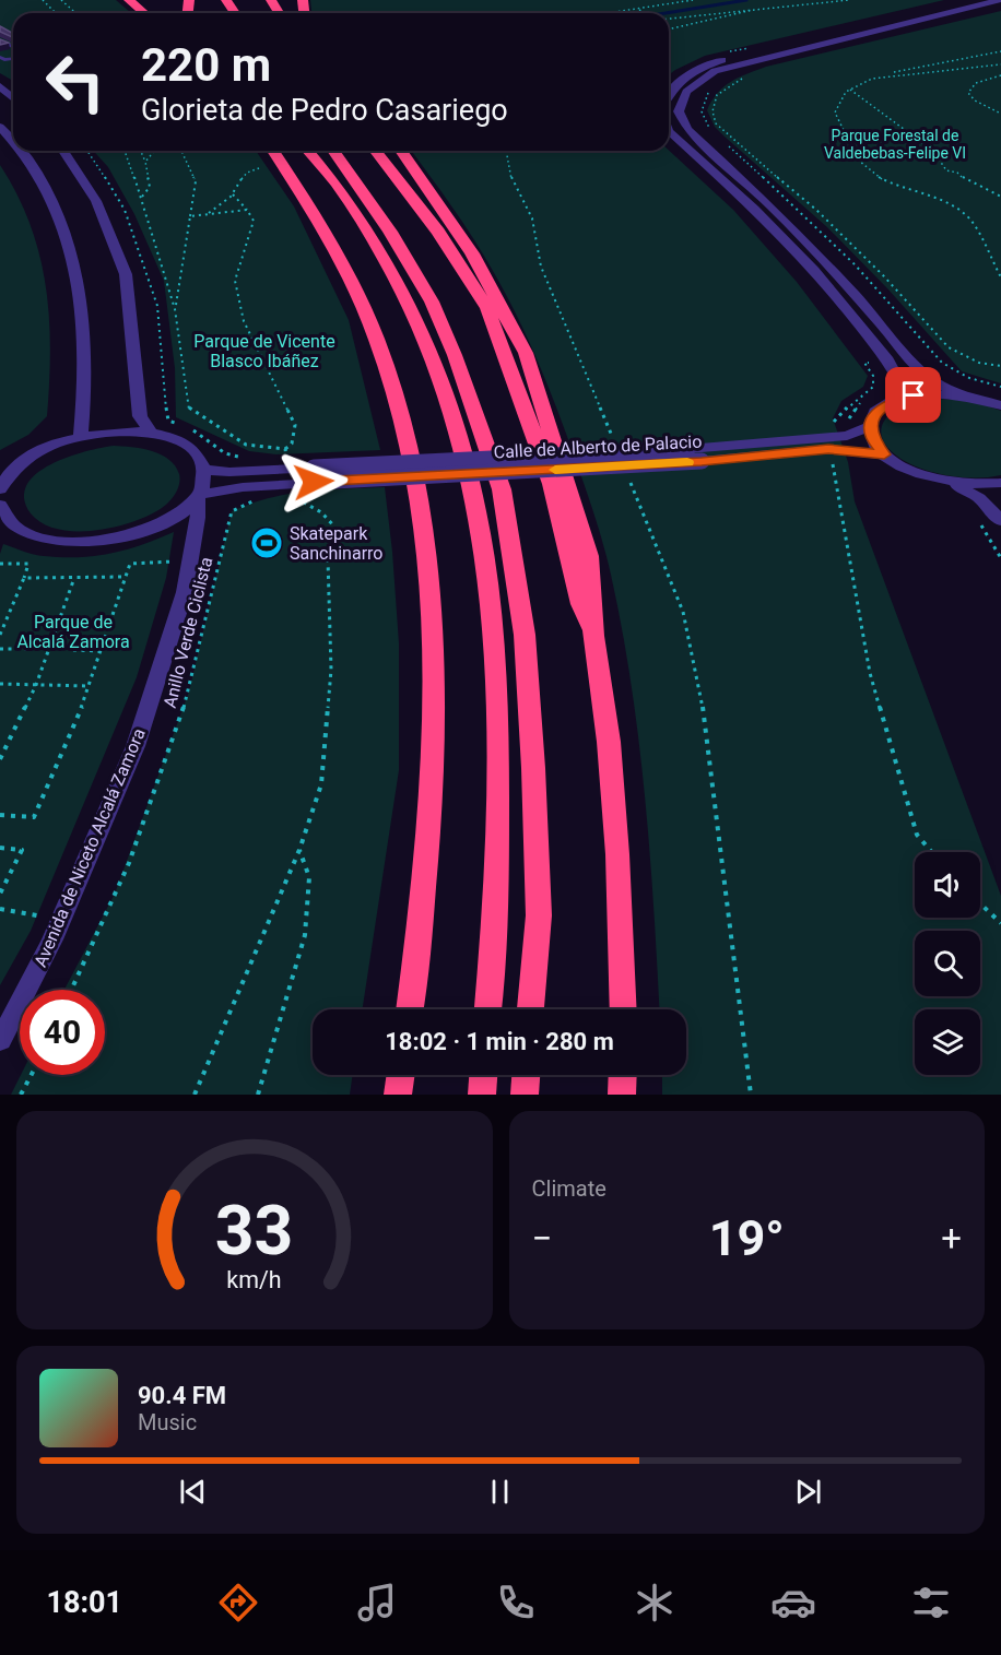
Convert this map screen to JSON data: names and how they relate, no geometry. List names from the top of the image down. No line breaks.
{"streets":{"street":["Calle de Alberto de Palacio","Avenida de Niceto Alcalá Zamora"],"path":["Anillo Verde Ciclista"]},"crossings":[["Calle de Alberto de Palacio","Avenida de Niceto Alcalá Zamora"]],"parks":["Parque Forestal de Valdebebas-Felipe VI","Parque de Vicente Blasco Ibáñez","Parque de Alcalá Zamora"],"places":{"sports":["Skatepark Sanchinarro"]},"page":{"turn":["220 m","Glorieta de Pedro Casariego"],"limit":"40","trip":"18:02 · 1 min · 280 m","tile":"Climate","heat":["−","19°","+"],"song":["90.4 FM","Music"],"tabs":"18:01","gauge":["33","km/h"]}}
